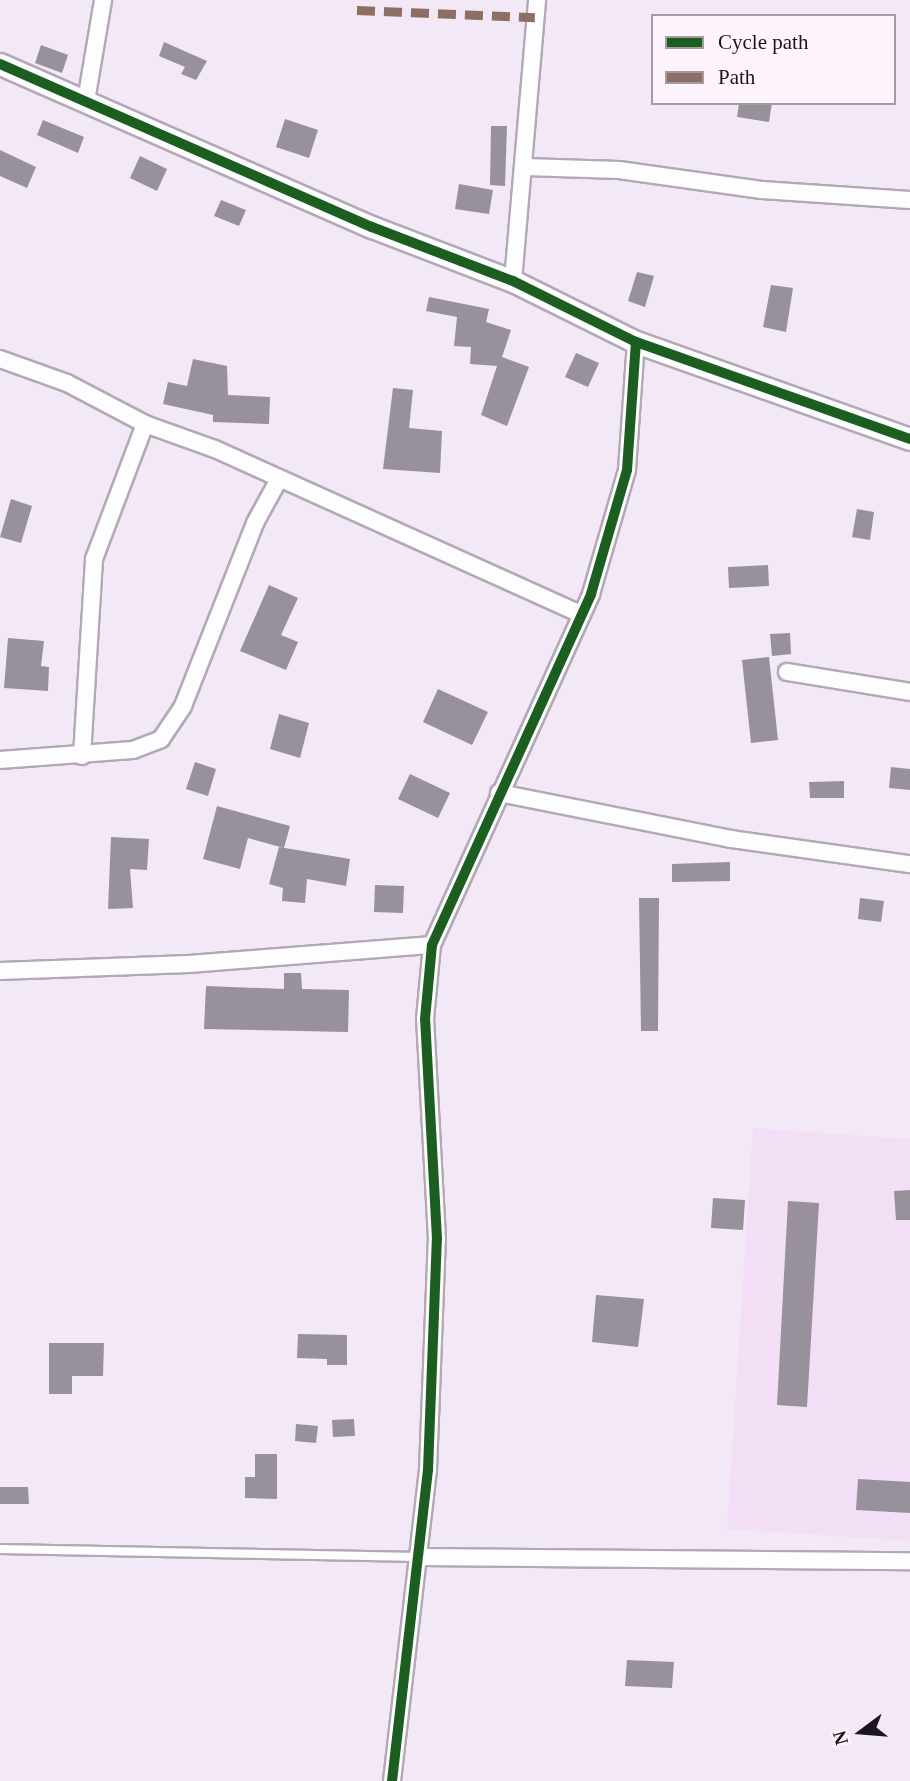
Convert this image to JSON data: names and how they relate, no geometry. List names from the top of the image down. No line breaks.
{"legend":["Cycle path","Path"],"north":"left"}
